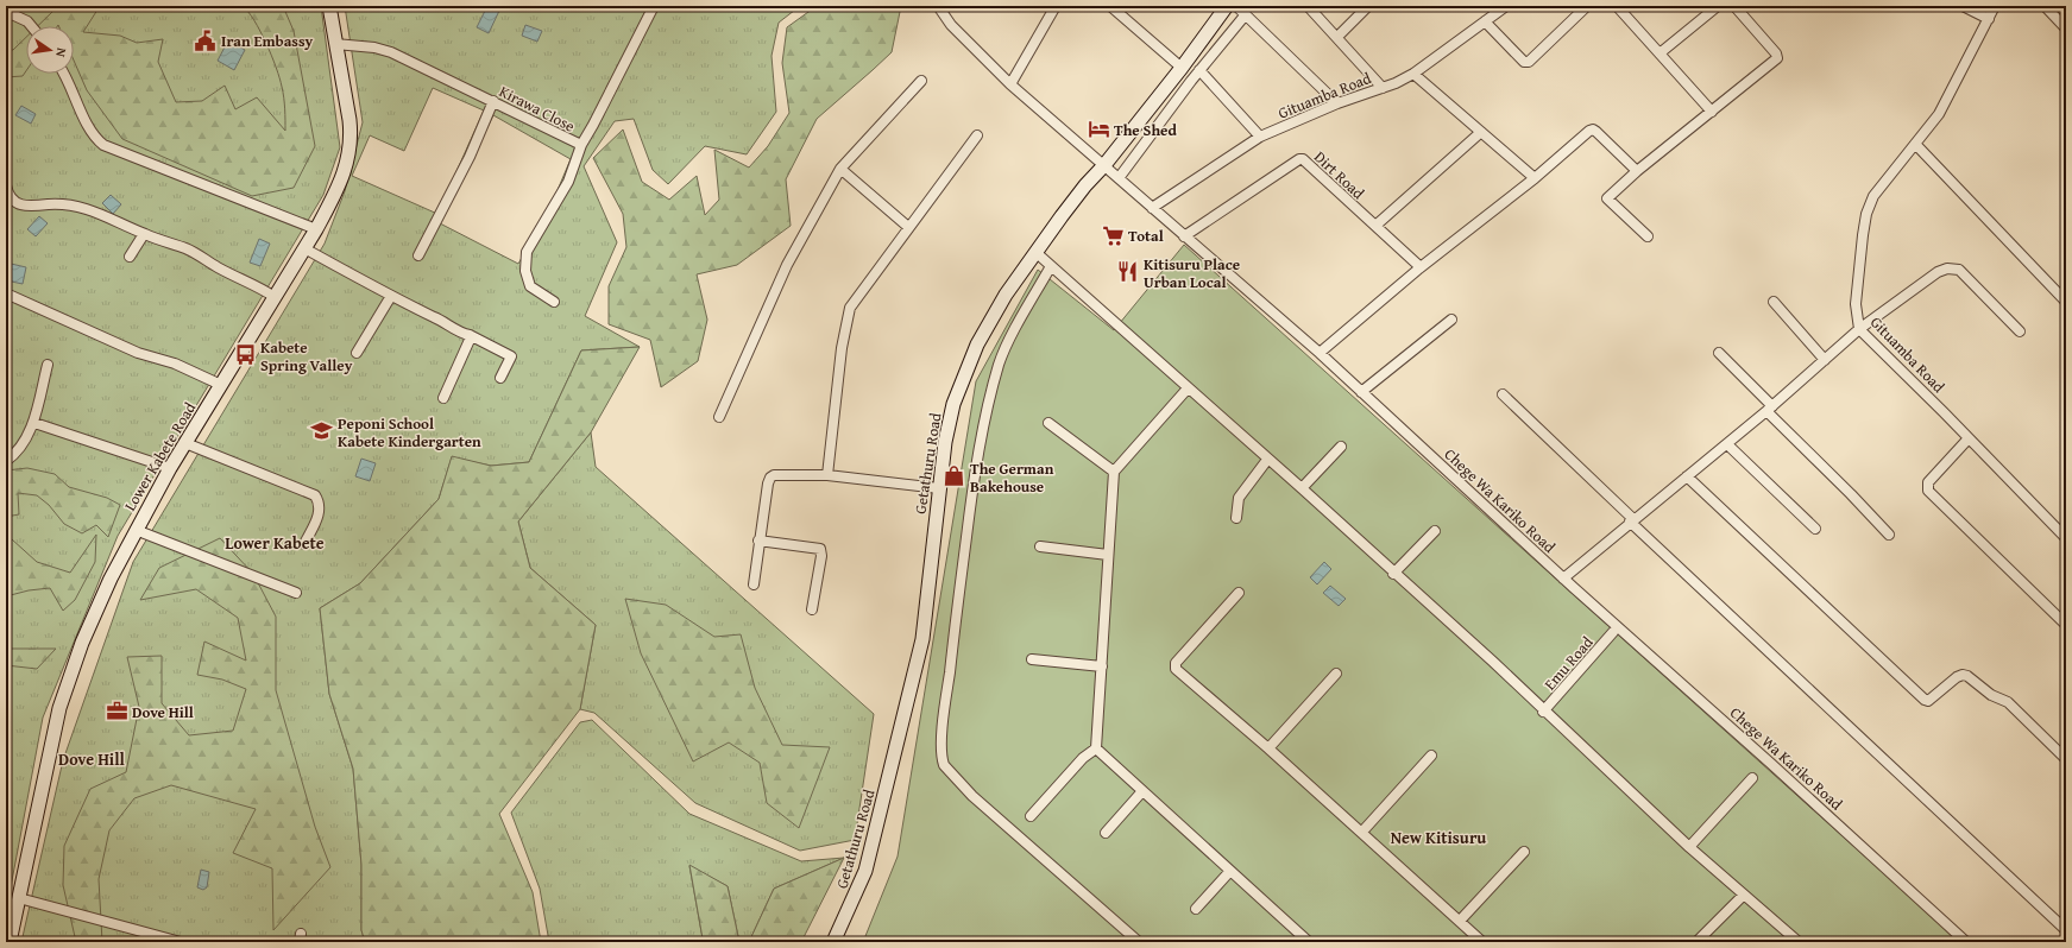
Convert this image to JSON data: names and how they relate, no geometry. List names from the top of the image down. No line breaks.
{"streets":{"main road":["Lower Kabete Road","Getathuru Road"],"street":["Gituamba Road","Kirawa Close","Dirt Road","Chege Wa Kariko Road","Emu Road"]},"crossings":[["Gituamba Road","Chege Wa Kariko Road"],["Kirawa Close","Lower Kabete Road"],["Dirt Road","Chege Wa Kariko Road"],["Getathuru Road","Chege Wa Kariko Road"]],"districts":["Lower Kabete","Dove Hill","New Kitisuru"],"places":{"public building":["Iran Embassy"],"hotel":["The Shed"],"supermarket":["Total"],"restaurant":["Kitisuru Place Urban Local"],"bus stop":["Kabete Spring Valley"],"school or university":["Peponi School Kabete Kindergarten"],"shop":["The German Bakehouse"],"office":["Dove Hill"]},"north":"right"}
